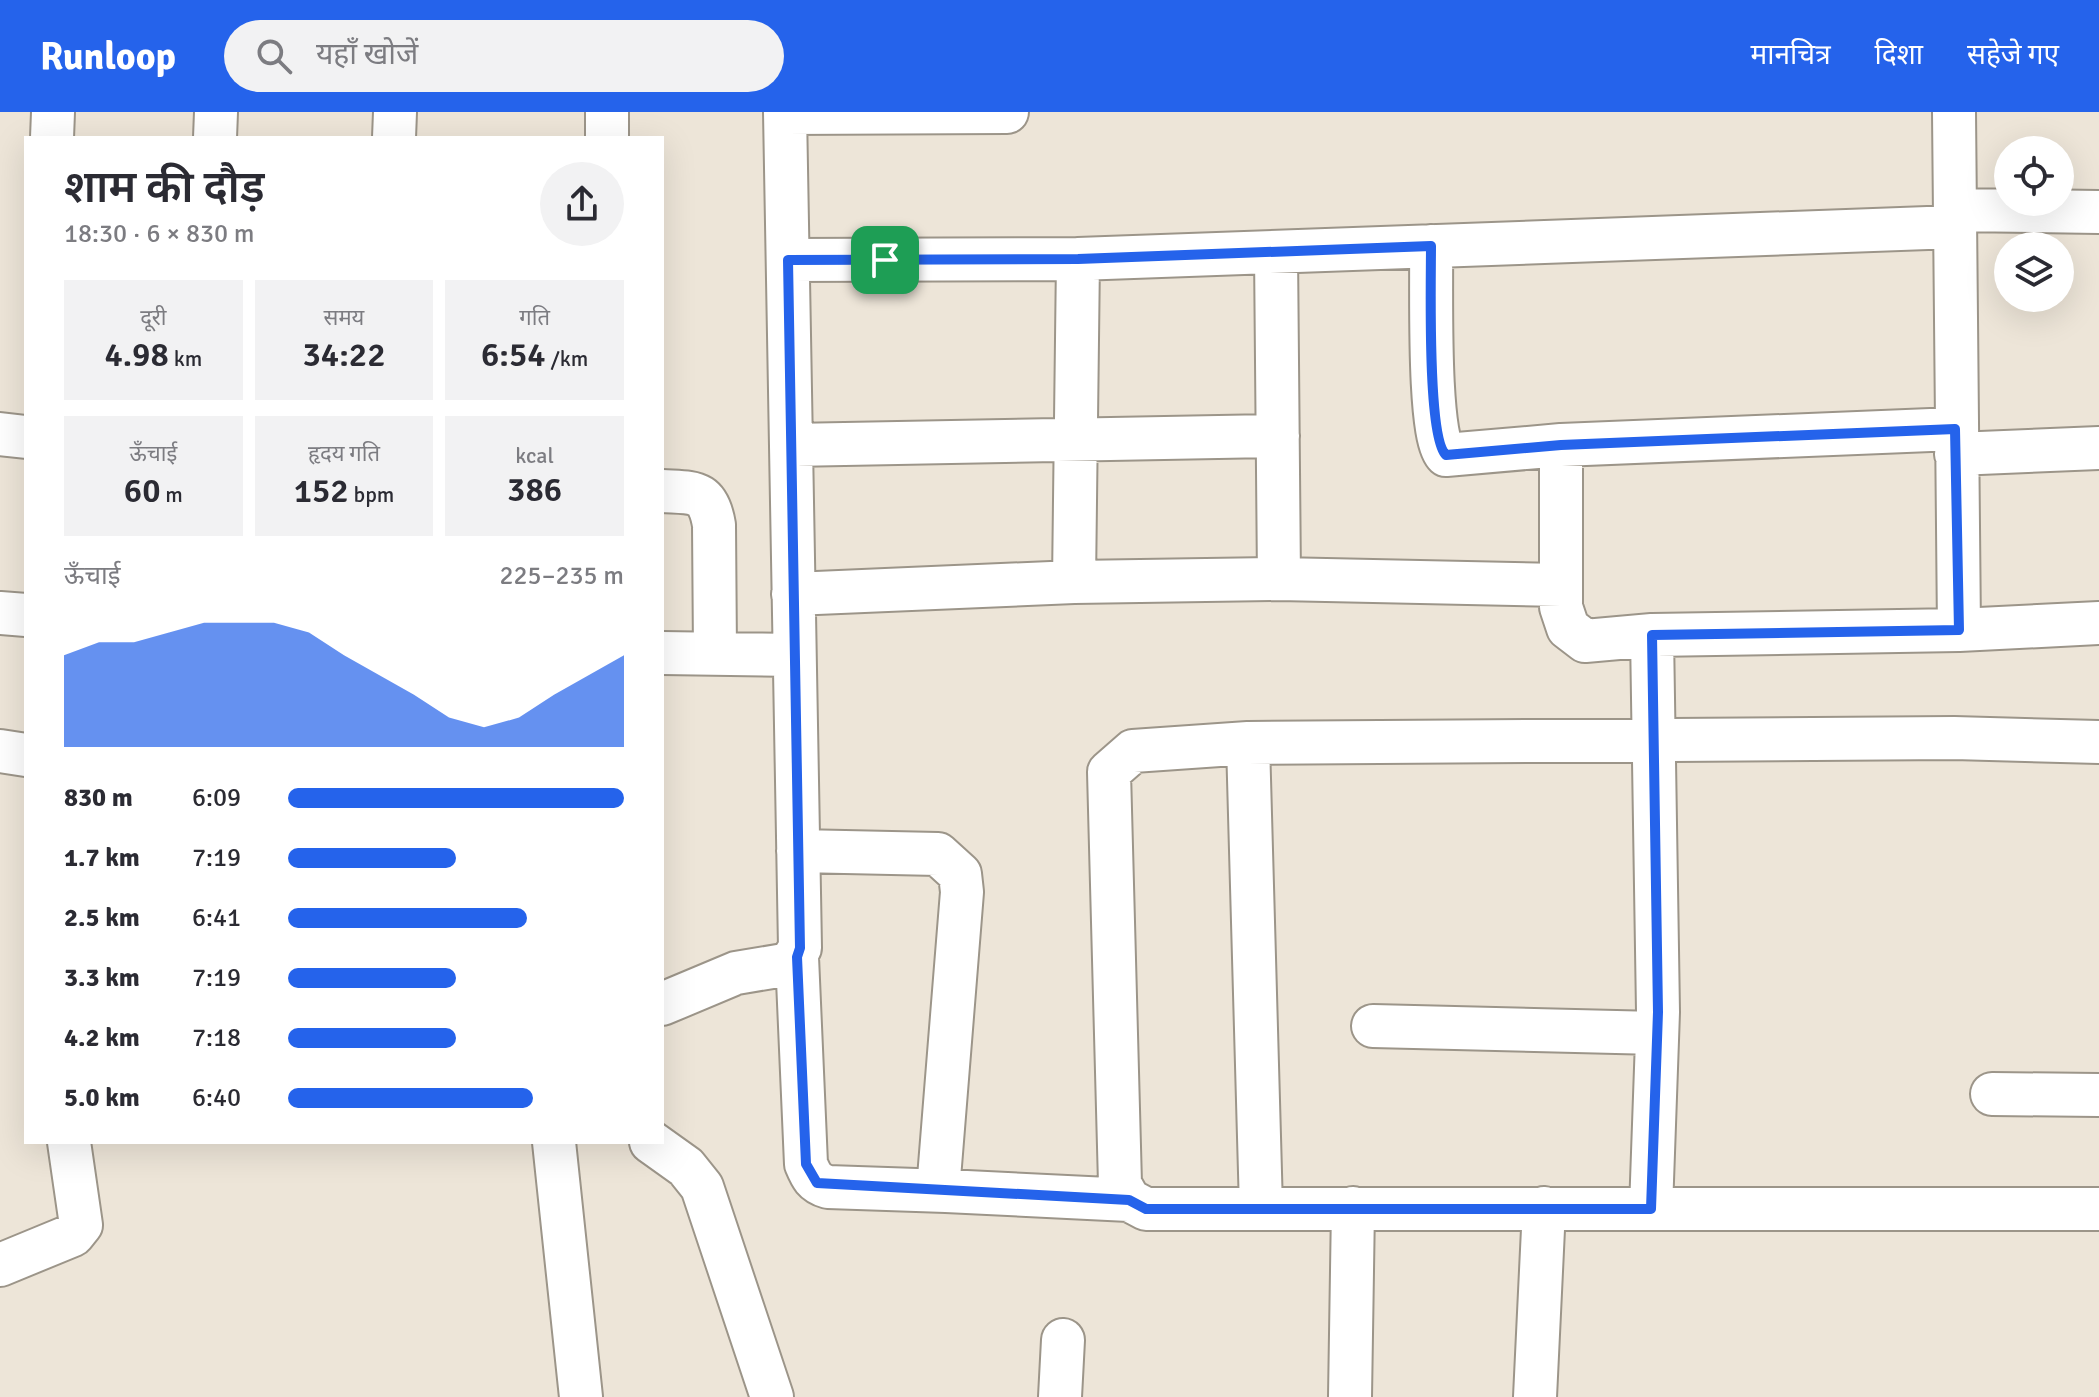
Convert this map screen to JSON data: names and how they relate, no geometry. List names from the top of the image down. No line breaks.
{"page":{"header":"Runloop","search":"यहाँ खोजें","nav":["मानचित्र","दिशा","सहेजे गए"],"heading":["शाम की दौड़","18:30 · 6 × 830 m"],"stats":[["दूरी","4.98 km"],["समय","34:22"],["गति","6:54 /km"],["ऊँचाई","60 m"],["हृदय गति","152 bpm"],["kcal","386"]],"chart":["ऊँचाई","225–235 m"],"list":[{"name":"830 m","note":"6:09"},{"name":"1.7 km","note":"7:19"},{"name":"2.5 km","note":"6:41"},{"name":"3.3 km","note":"7:19"},{"name":"4.2 km","note":"7:18"},{"name":"5.0 km","note":"6:40"}]}}
